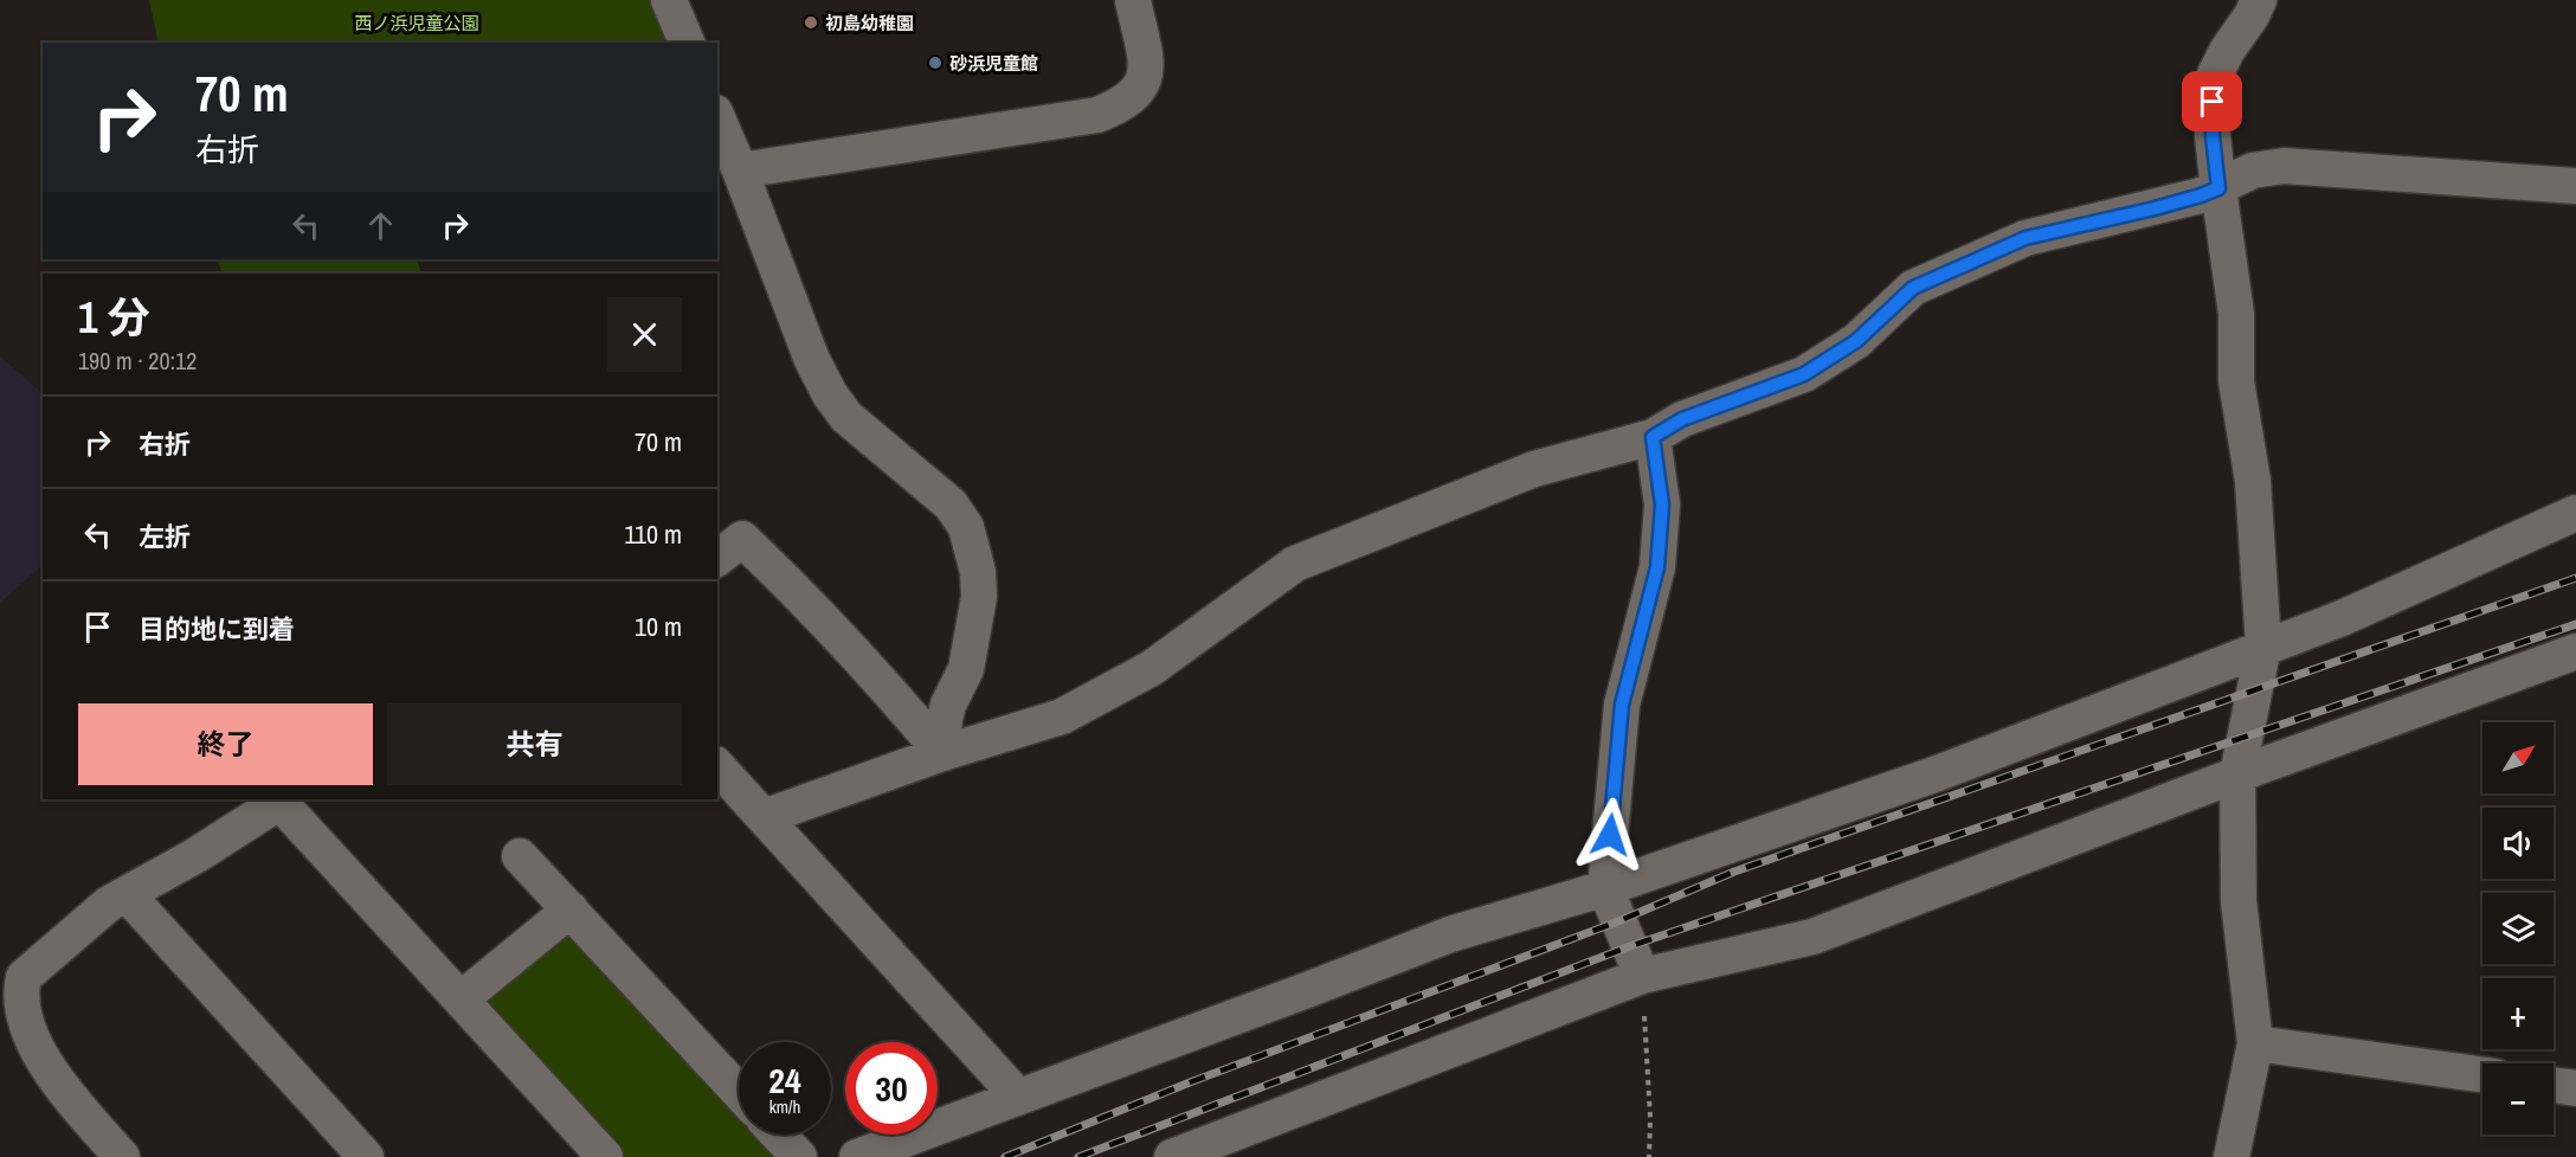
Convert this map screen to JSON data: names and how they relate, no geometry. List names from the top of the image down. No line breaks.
{"parks":["西ノ浜児童公園"],"places":["初島幼稚園","砂浜児童館"],"north":"top right","page":{"turn":["70 m","右折"],"heading":["1 分","190 m · 20:12"],"list":[{"name":"右折","value":"70 m"},{"name":"左折","value":"110 m"},{"name":"目的地に到着","value":"10 m"}],"buttons":["終了","共有"],"map_buttons":["+","−"],"speed":"24 km/h","limit":"30"}}
